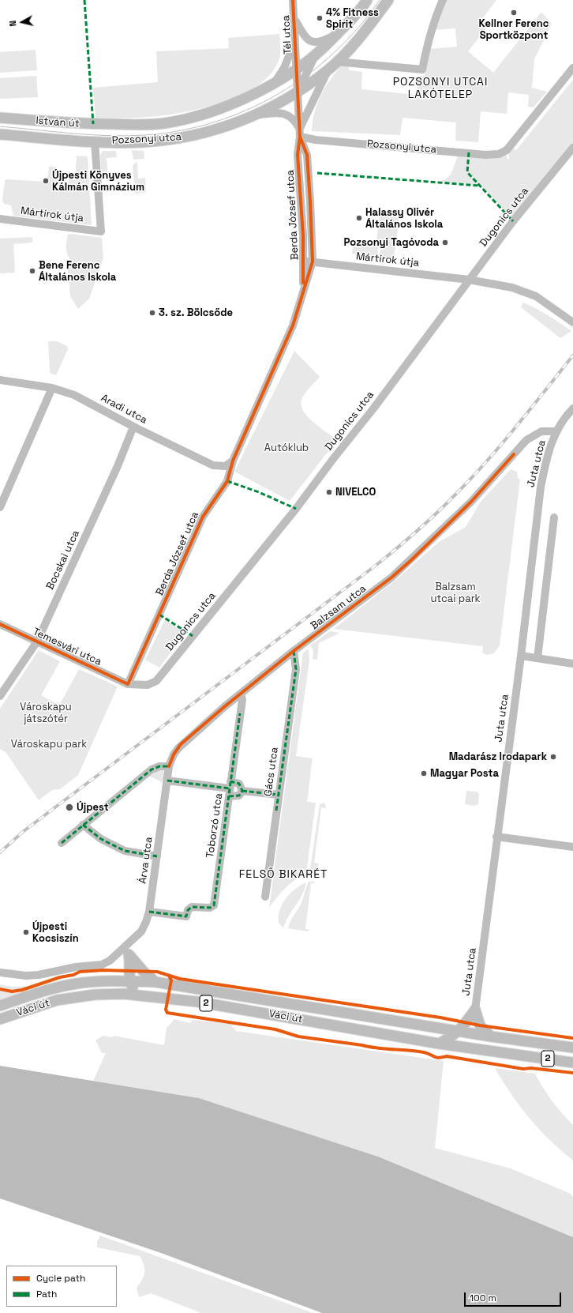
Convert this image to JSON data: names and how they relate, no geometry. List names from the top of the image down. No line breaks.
{"streets":{"main road":["István út","Pozsonyi utca","2","Váci út"],"street":["Tél utca","Mártírok útja","Berda József utca","Dugonics utca","Aradi utca","Juta utca","Bocskai utca","Balzsam utca","Temesvári utca","Gács utca","Toborzó utca","Árva utca"]},"crossings":[["Tél utca","Pozsonyi utca"],["István út","Pozsonyi utca"],["Pozsonyi utca","Mártírok útja"],["Pozsonyi utca","Berda József utca"],["Mártírok útja","Berda József utca"],["Mártírok útja","Dugonics utca"],["Berda József utca","Dugonics utca"],["Berda József utca","Aradi utca"],["Berda József utca","Temesvári utca"],["Dugonics utca","Temesvári utca"],["Aradi utca","Bocskai utca"],["Juta utca","Balzsam utca"],["Bocskai utca","Temesvári utca"],["Balzsam utca","Gács utca"],["Balzsam utca","Toborzó utca"],["Balzsam utca","Árva utca"],["Toborzó utca","Árva utca"]],"districts":["POZSONYI UTCAI LAKÓTELEP","FELSŐ BIKARÉT"],"parks":["Autóklub","Balzsam utcai park","Városkapu játszótér","Városkapu park"],"places":["Kellner Ferenc Sportközpont","4% Fitness Spirit","Újpesti Könyves Kálmán Gimnázium","Halassy Olivér Általános Iskola","Pozsonyi Tagóvoda","Bene Ferenc Általános Iskola","3. sz. Bölcsőde","NIVELCO","Madarász Irodapark","Magyar Posta","Újpest","Újpesti Kocsiszín"],"legend":["Cycle path","Path"],"scale_bar":"100 m","north":"left"}
